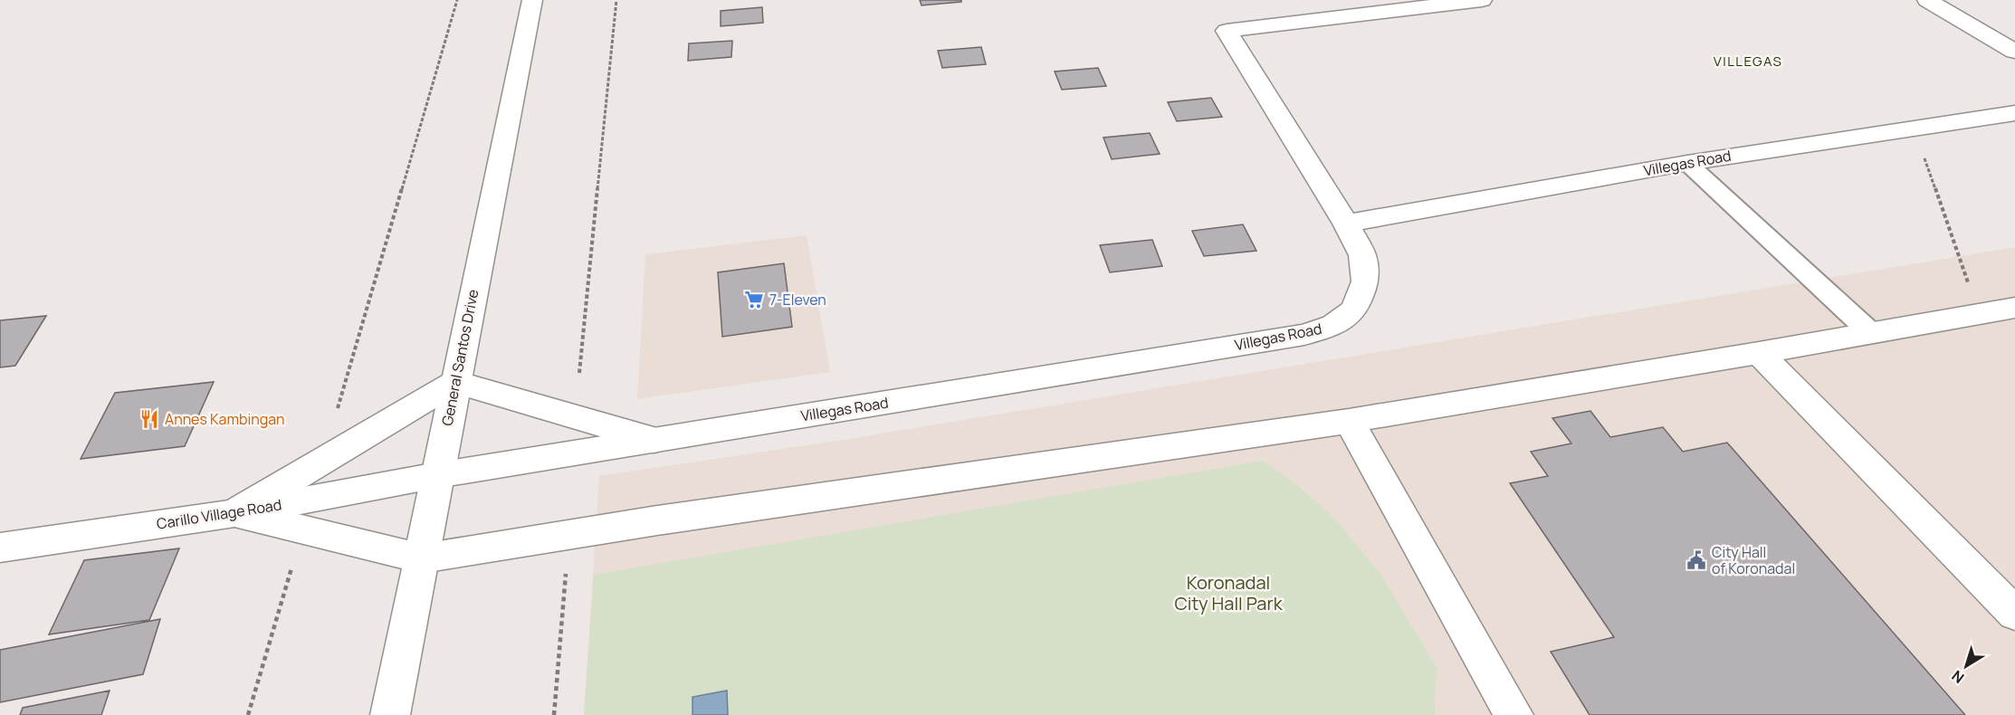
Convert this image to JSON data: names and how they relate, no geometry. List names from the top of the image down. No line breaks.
{"streets":{"main road":["Villegas Road","General Santos Drive","Carillo Village Road"]},"crossings":[["Villegas Road","General Santos Drive"],["Villegas Road","Carillo Village Road"],["General Santos Drive","Carillo Village Road"]],"districts":["VILLEGAS"],"parks":["Koronadal City Hall Park"],"places":{"supermarket":["7-Eleven"],"restaurant":["Annes Kambingan"],"public building":["City Hall of Koronadal"]},"north":"bottom left"}
